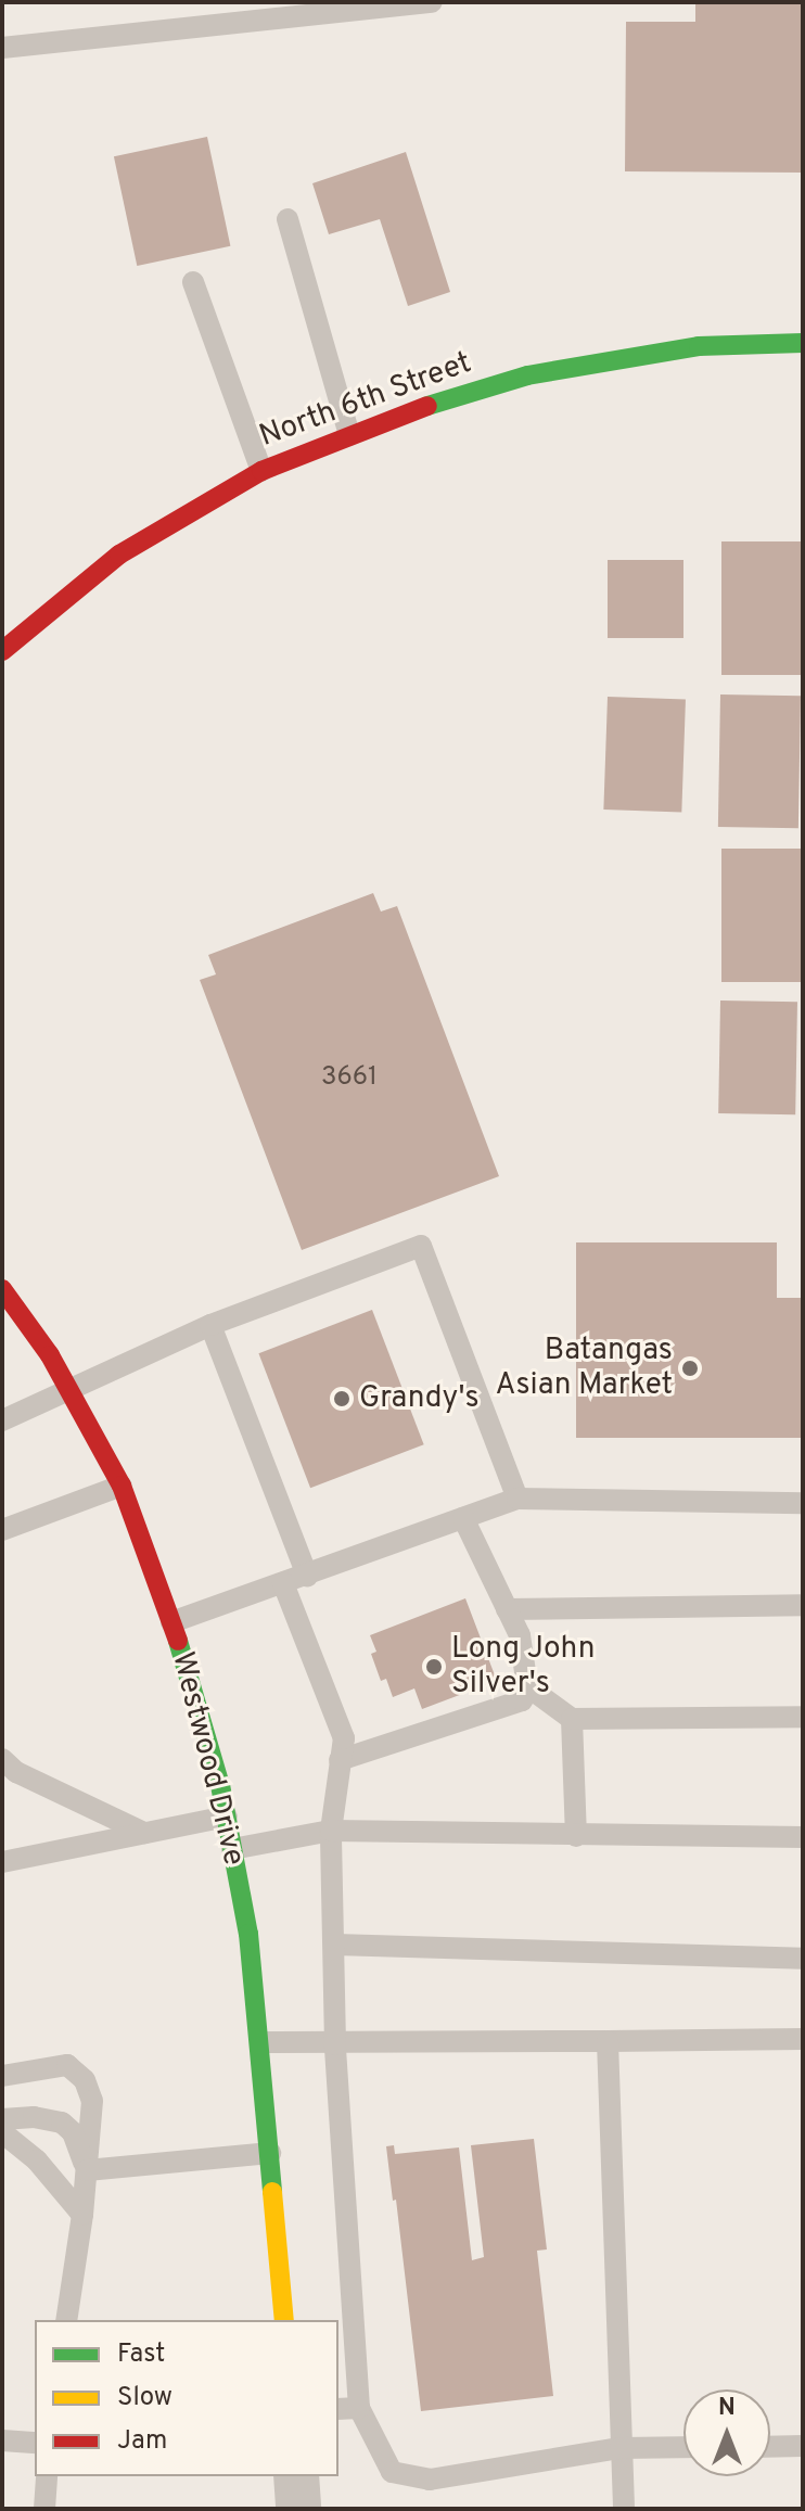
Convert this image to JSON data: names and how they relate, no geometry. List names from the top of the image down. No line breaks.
{"streets":{"street":["North 6th Street","Westwood Drive"]},"places":["Batangas Asian Market","Grandy's","Long John Silver's"],"house_numbers":["3661"],"legend":["Fast","Slow","Jam"],"north":"top"}
